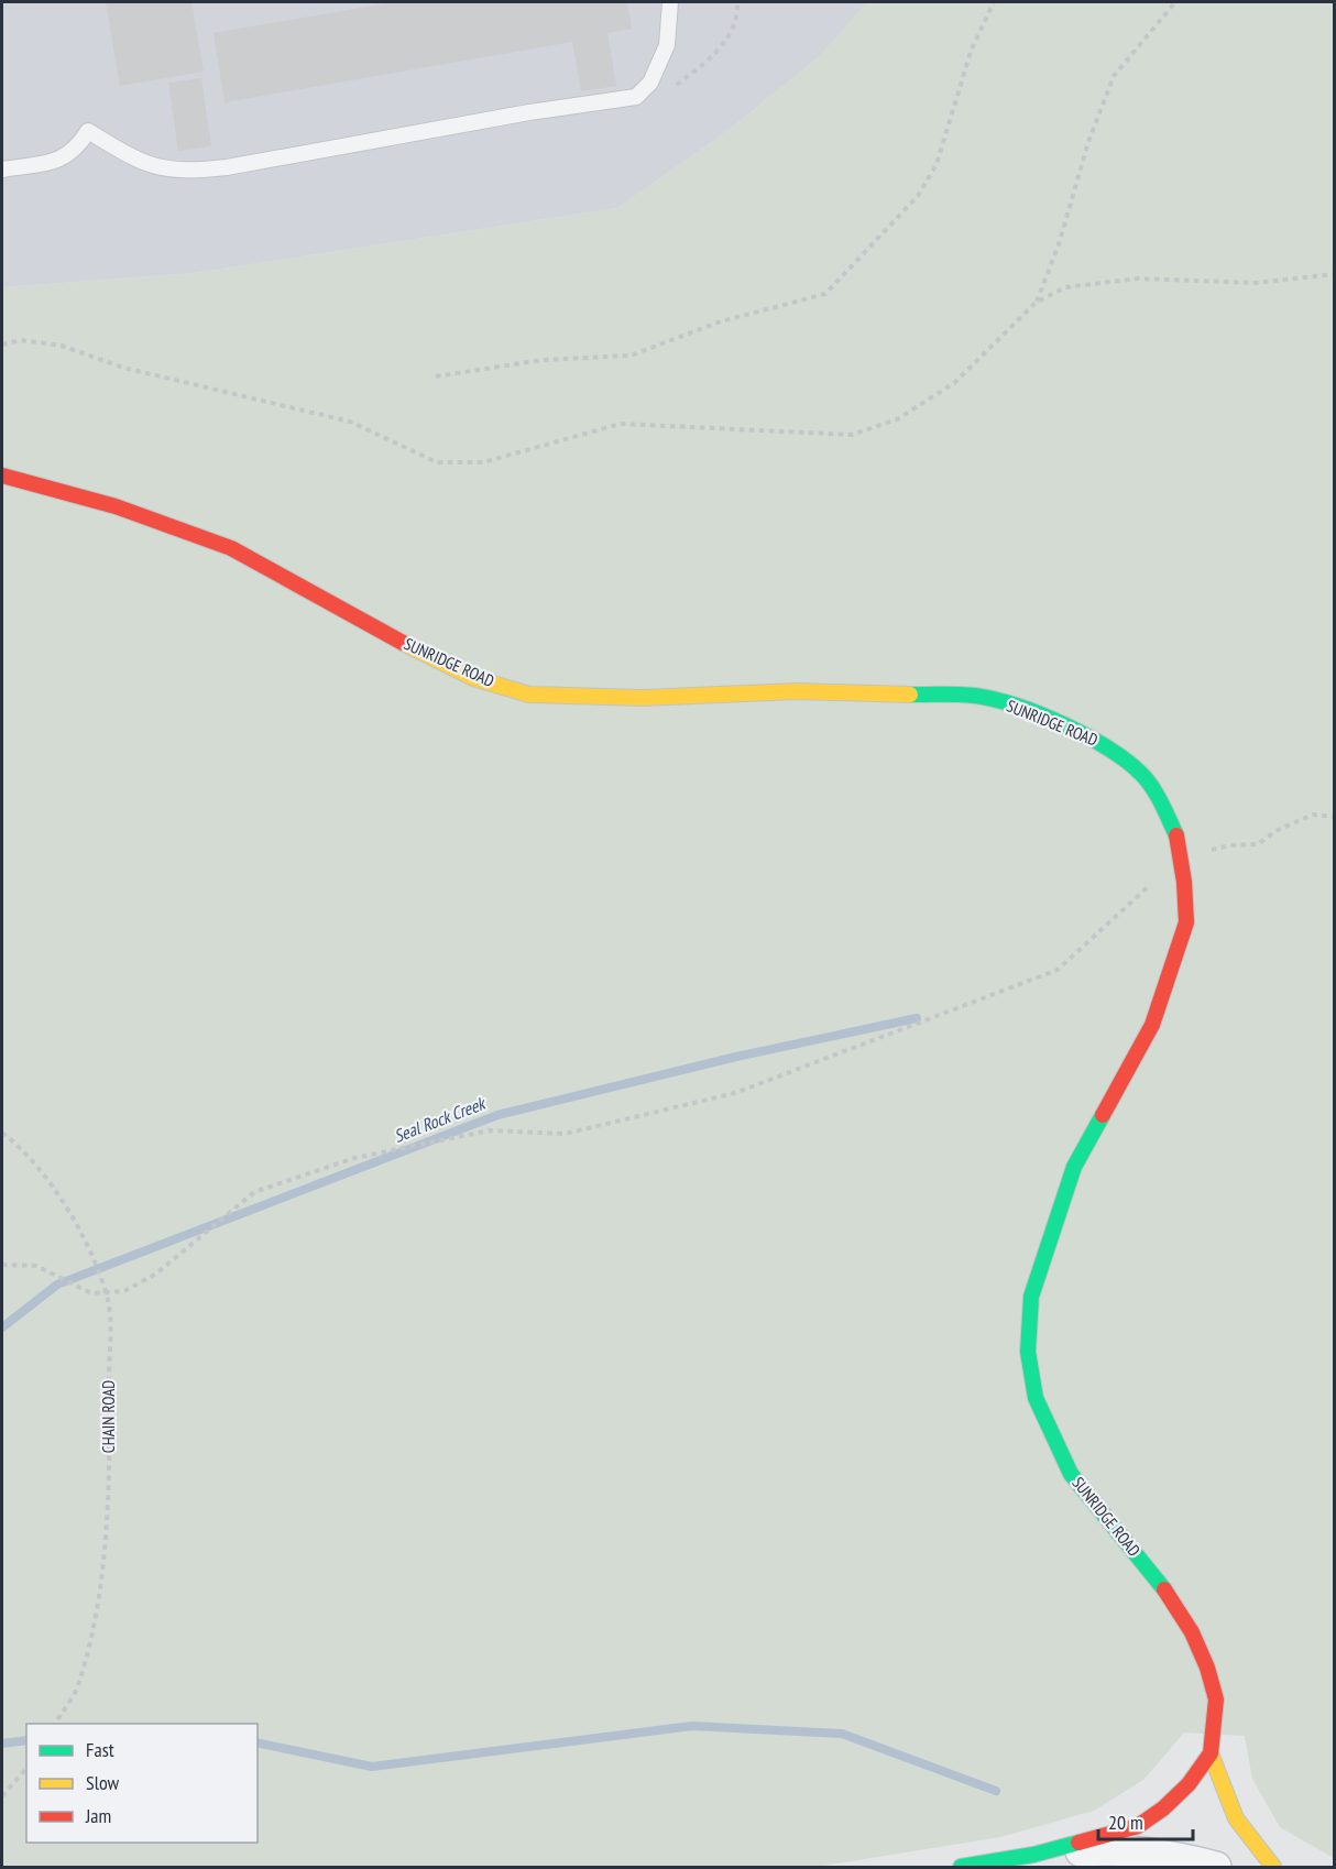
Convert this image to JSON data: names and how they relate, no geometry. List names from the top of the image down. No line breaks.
{"streets":{"street":["SUNRIDGE ROAD"],"path":["CHAIN ROAD"]},"water":["Seal Rock Creek"],"legend":["Fast","Slow","Jam"],"scale_bar":"20 m"}
